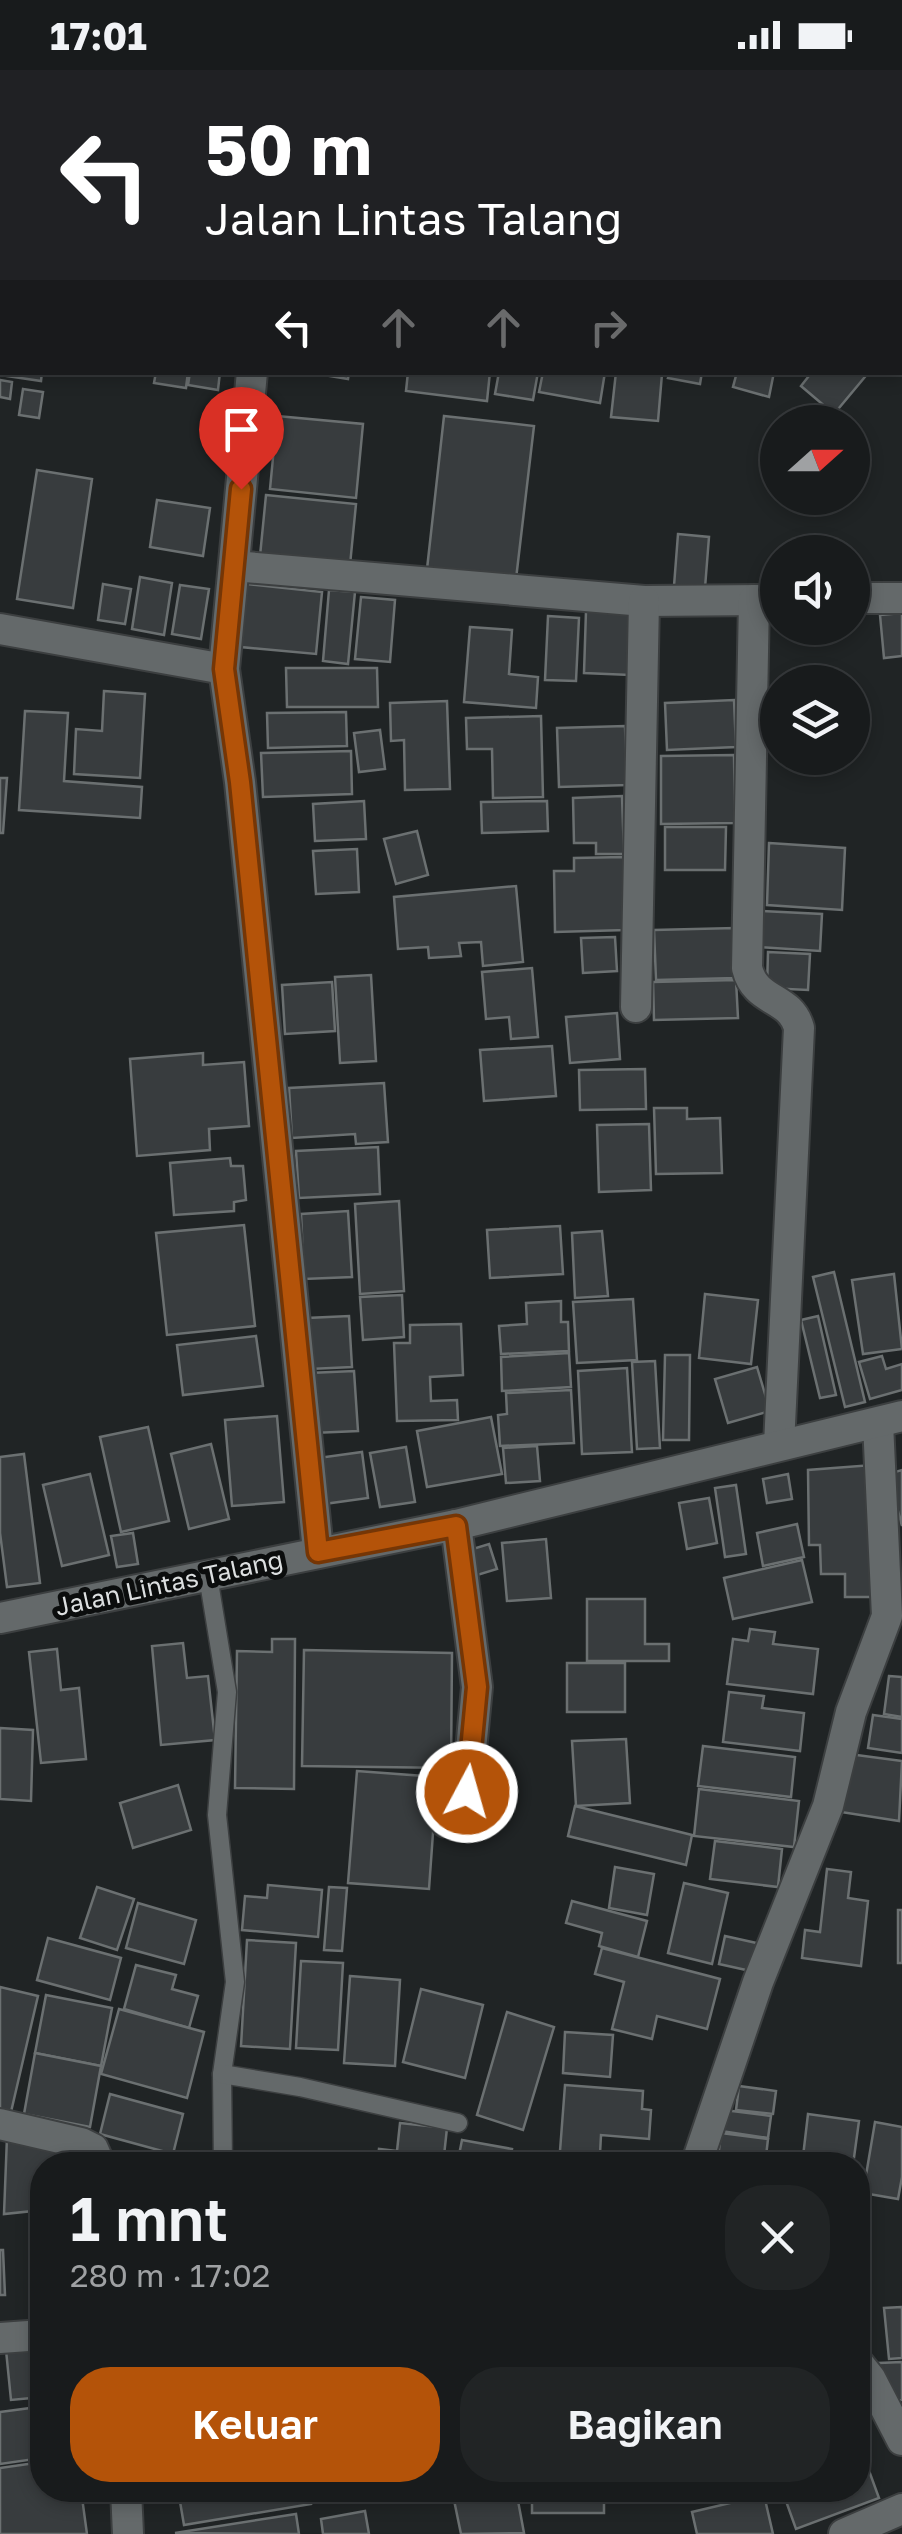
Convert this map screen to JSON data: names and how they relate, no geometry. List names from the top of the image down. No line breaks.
{"streets":{"street":["Jalan Lintas Talang"]},"north":"right","page":{"status":"17:01","turn":["50 m","Jalan Lintas Talang"],"heading":["1 mnt","280 m · 17:02"],"buttons":["Keluar","Bagikan"]}}
